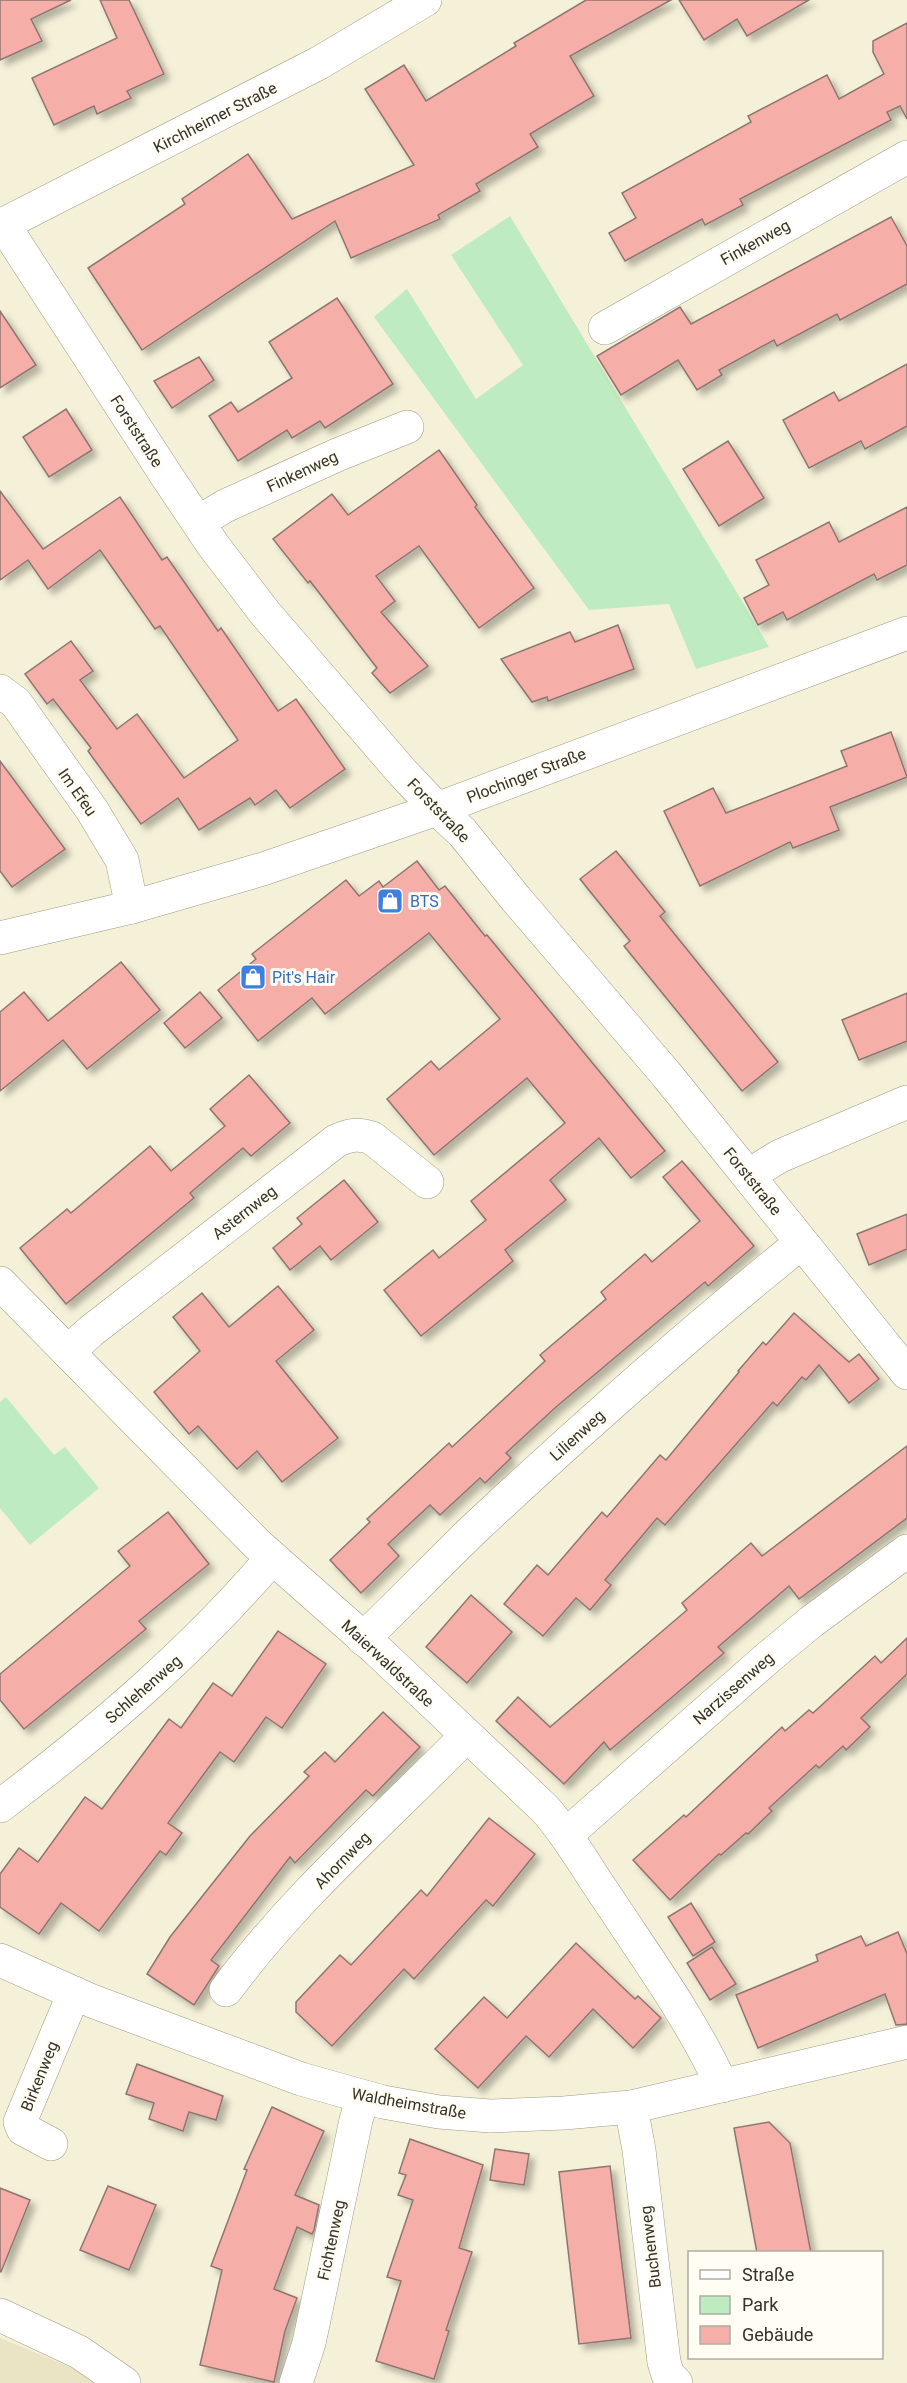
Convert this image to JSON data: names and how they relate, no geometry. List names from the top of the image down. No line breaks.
{"streets":{"street":["Kirchheimer Straße","Finkenweg","Forststraße","Plochinger Straße","Im Efeu","Asternweg","Lilienweg","Maierwaldstraße","Narzissenweg","Schlehenweg","Ahornweg","Birkenweg","Waldheimstraße","Fichtenweg","Buchenweg"]},"crossings":[["Kirchheimer Straße","Forststraße"],["Finkenweg","Forststraße"],["Forststraße","Plochinger Straße"],["Forststraße","Lilienweg"],["Plochinger Straße","Im Efeu"],["Asternweg","Maierwaldstraße"],["Lilienweg","Maierwaldstraße"],["Maierwaldstraße","Narzissenweg"],["Maierwaldstraße","Schlehenweg"],["Maierwaldstraße","Ahornweg"],["Maierwaldstraße","Waldheimstraße"],["Birkenweg","Waldheimstraße"],["Waldheimstraße","Fichtenweg"],["Waldheimstraße","Buchenweg"]],"places":{"shop":["BTS","Pit's Hair"]},"legend":["Straße","Park","Gebäude"]}
